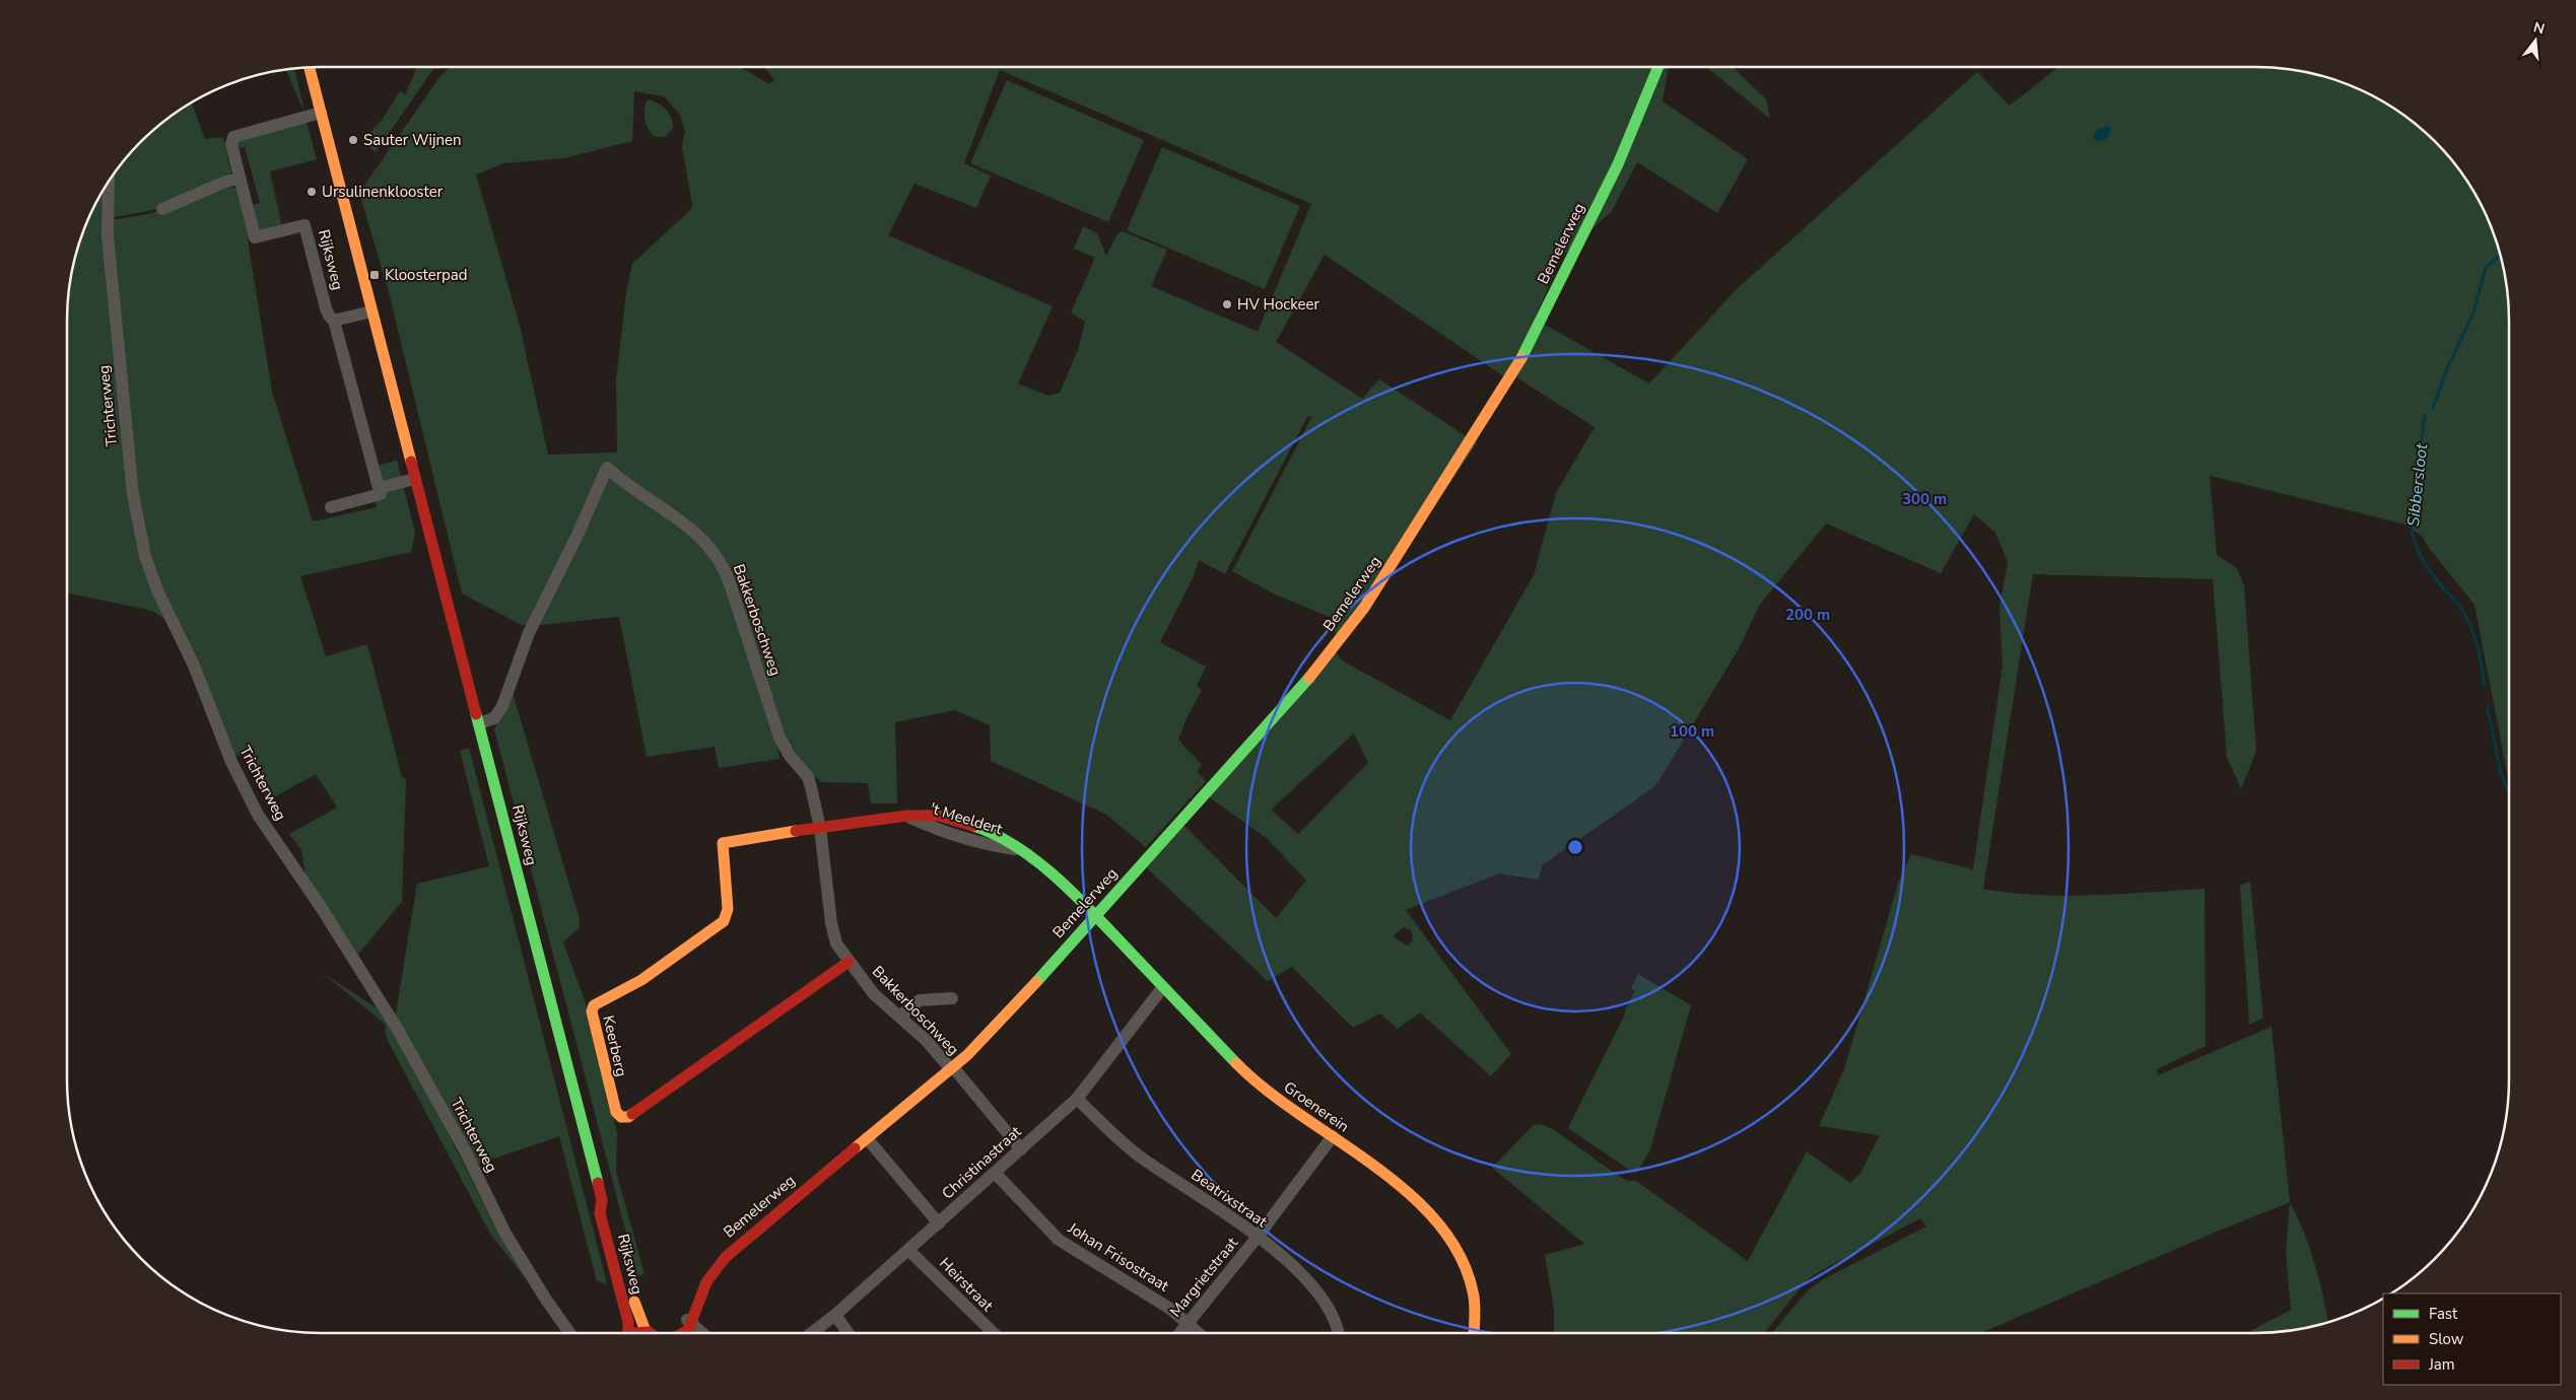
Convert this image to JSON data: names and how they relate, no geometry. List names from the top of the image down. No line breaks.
{"streets":{"street":["Bemelerweg","Rijksweg","Trichterweg","Bakkerboschweg","'t Meeldert","Keerberg","Groenerein","Christinastraat","Beatrixstraat","Johan Frisostraat","Margrietstraat","Heirstraat"]},"crossings":[["Bemelerweg","Bakkerboschweg"],["Bemelerweg","'t Meeldert"],["Bemelerweg","Groenerein"],["Rijksweg","Bakkerboschweg"],["Bakkerboschweg","'t Meeldert"],["Bakkerboschweg","Keerberg"],["'t Meeldert","Keerberg"],["'t Meeldert","Groenerein"],["Groenerein","Christinastraat"],["Groenerein","Margrietstraat"],["Christinastraat","Beatrixstraat"],["Christinastraat","Johan Frisostraat"],["Christinastraat","Heirstraat"],["Beatrixstraat","Margrietstraat"],["Johan Frisostraat","Margrietstraat"]],"water":["Sibbersloot"],"places":{"other":["Sauter Wijnen","Ursulinenklooster","HV Hockeer"],"transit":["Kloosterpad"]},"legend":["Fast","Slow","Jam"],"north":"top","rings":["300 m","200 m","100 m"]}
